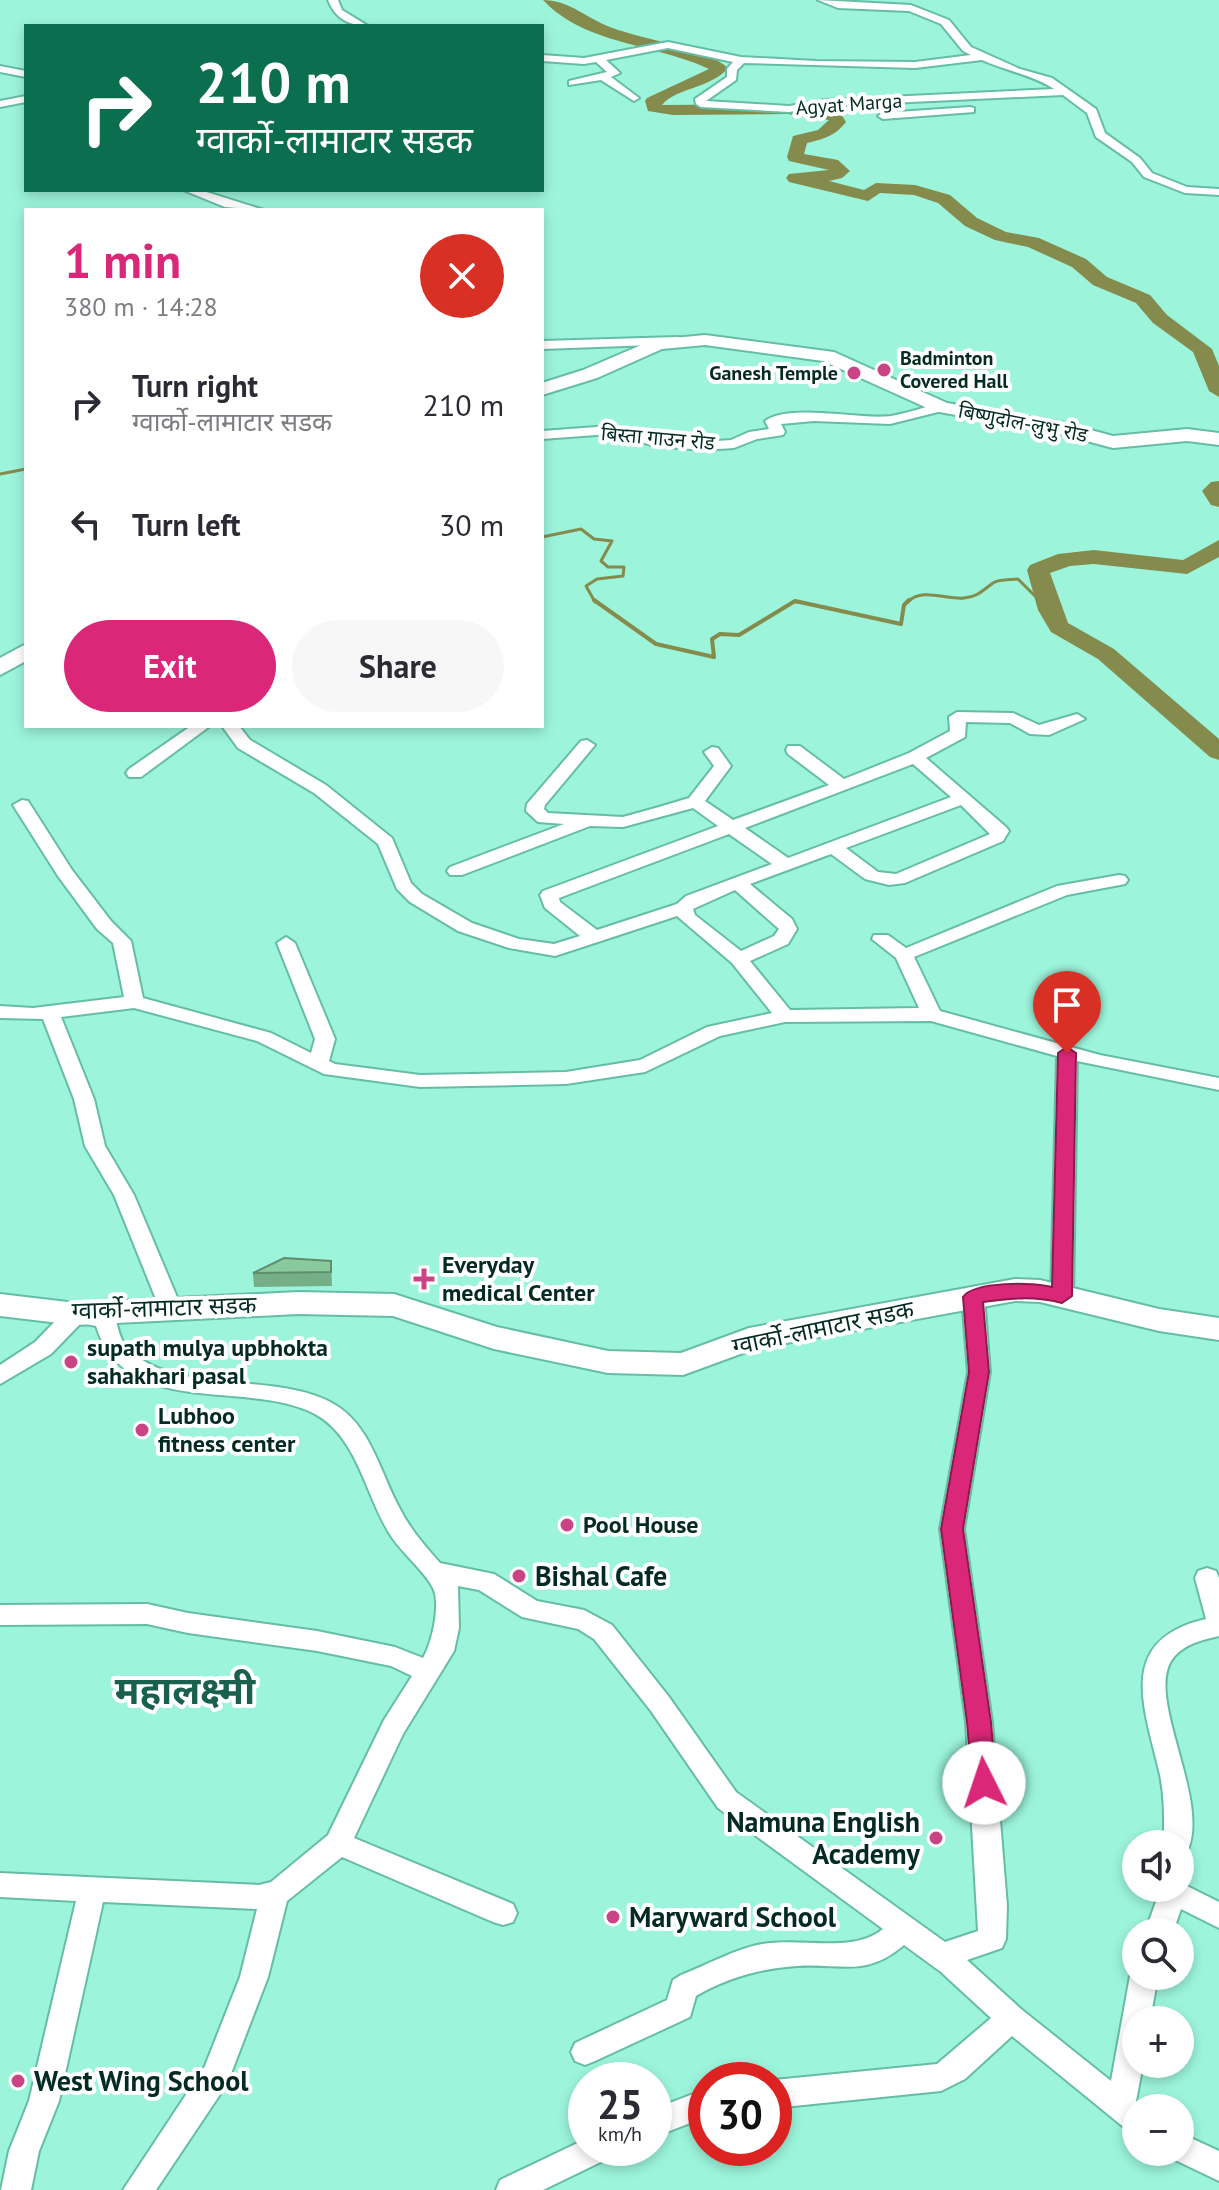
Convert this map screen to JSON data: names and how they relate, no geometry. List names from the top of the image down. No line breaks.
{"streets":{"street":["Agyat Marga","बिष्णुदोल-लुभु रोड","बिस्ता गाउन रोड","ग्वार्को-लामाटार सडक"]},"crossings":[["बिष्णुदोल-लुभु रोड","बिस्ता गाउन रोड"]],"districts":["महालक्ष्मी"],"places":{"other":["Badminton Covered Hall","Ganesh Temple","supath mulya upbhokta sahakhari pasal","Lubhoo fitness center","Pool House","Bishal Cafe","Namuna English Academy","Maryward School","West Wing School"],"health":["Everyday medical Center"]},"page":{"turn":["210 m","ग्वार्को-लामाटार सडक"],"heading":["1 min","380 m · 14:28"],"list":[{"name":"Turn right","note":"ग्वार्को-लामाटार सडक","value":"210 m"},{"name":"Turn left","value":"30 m"}],"buttons":["Exit","Share"],"map_buttons":["+","−"],"speed":"25 km/h","limit":"30"}}
